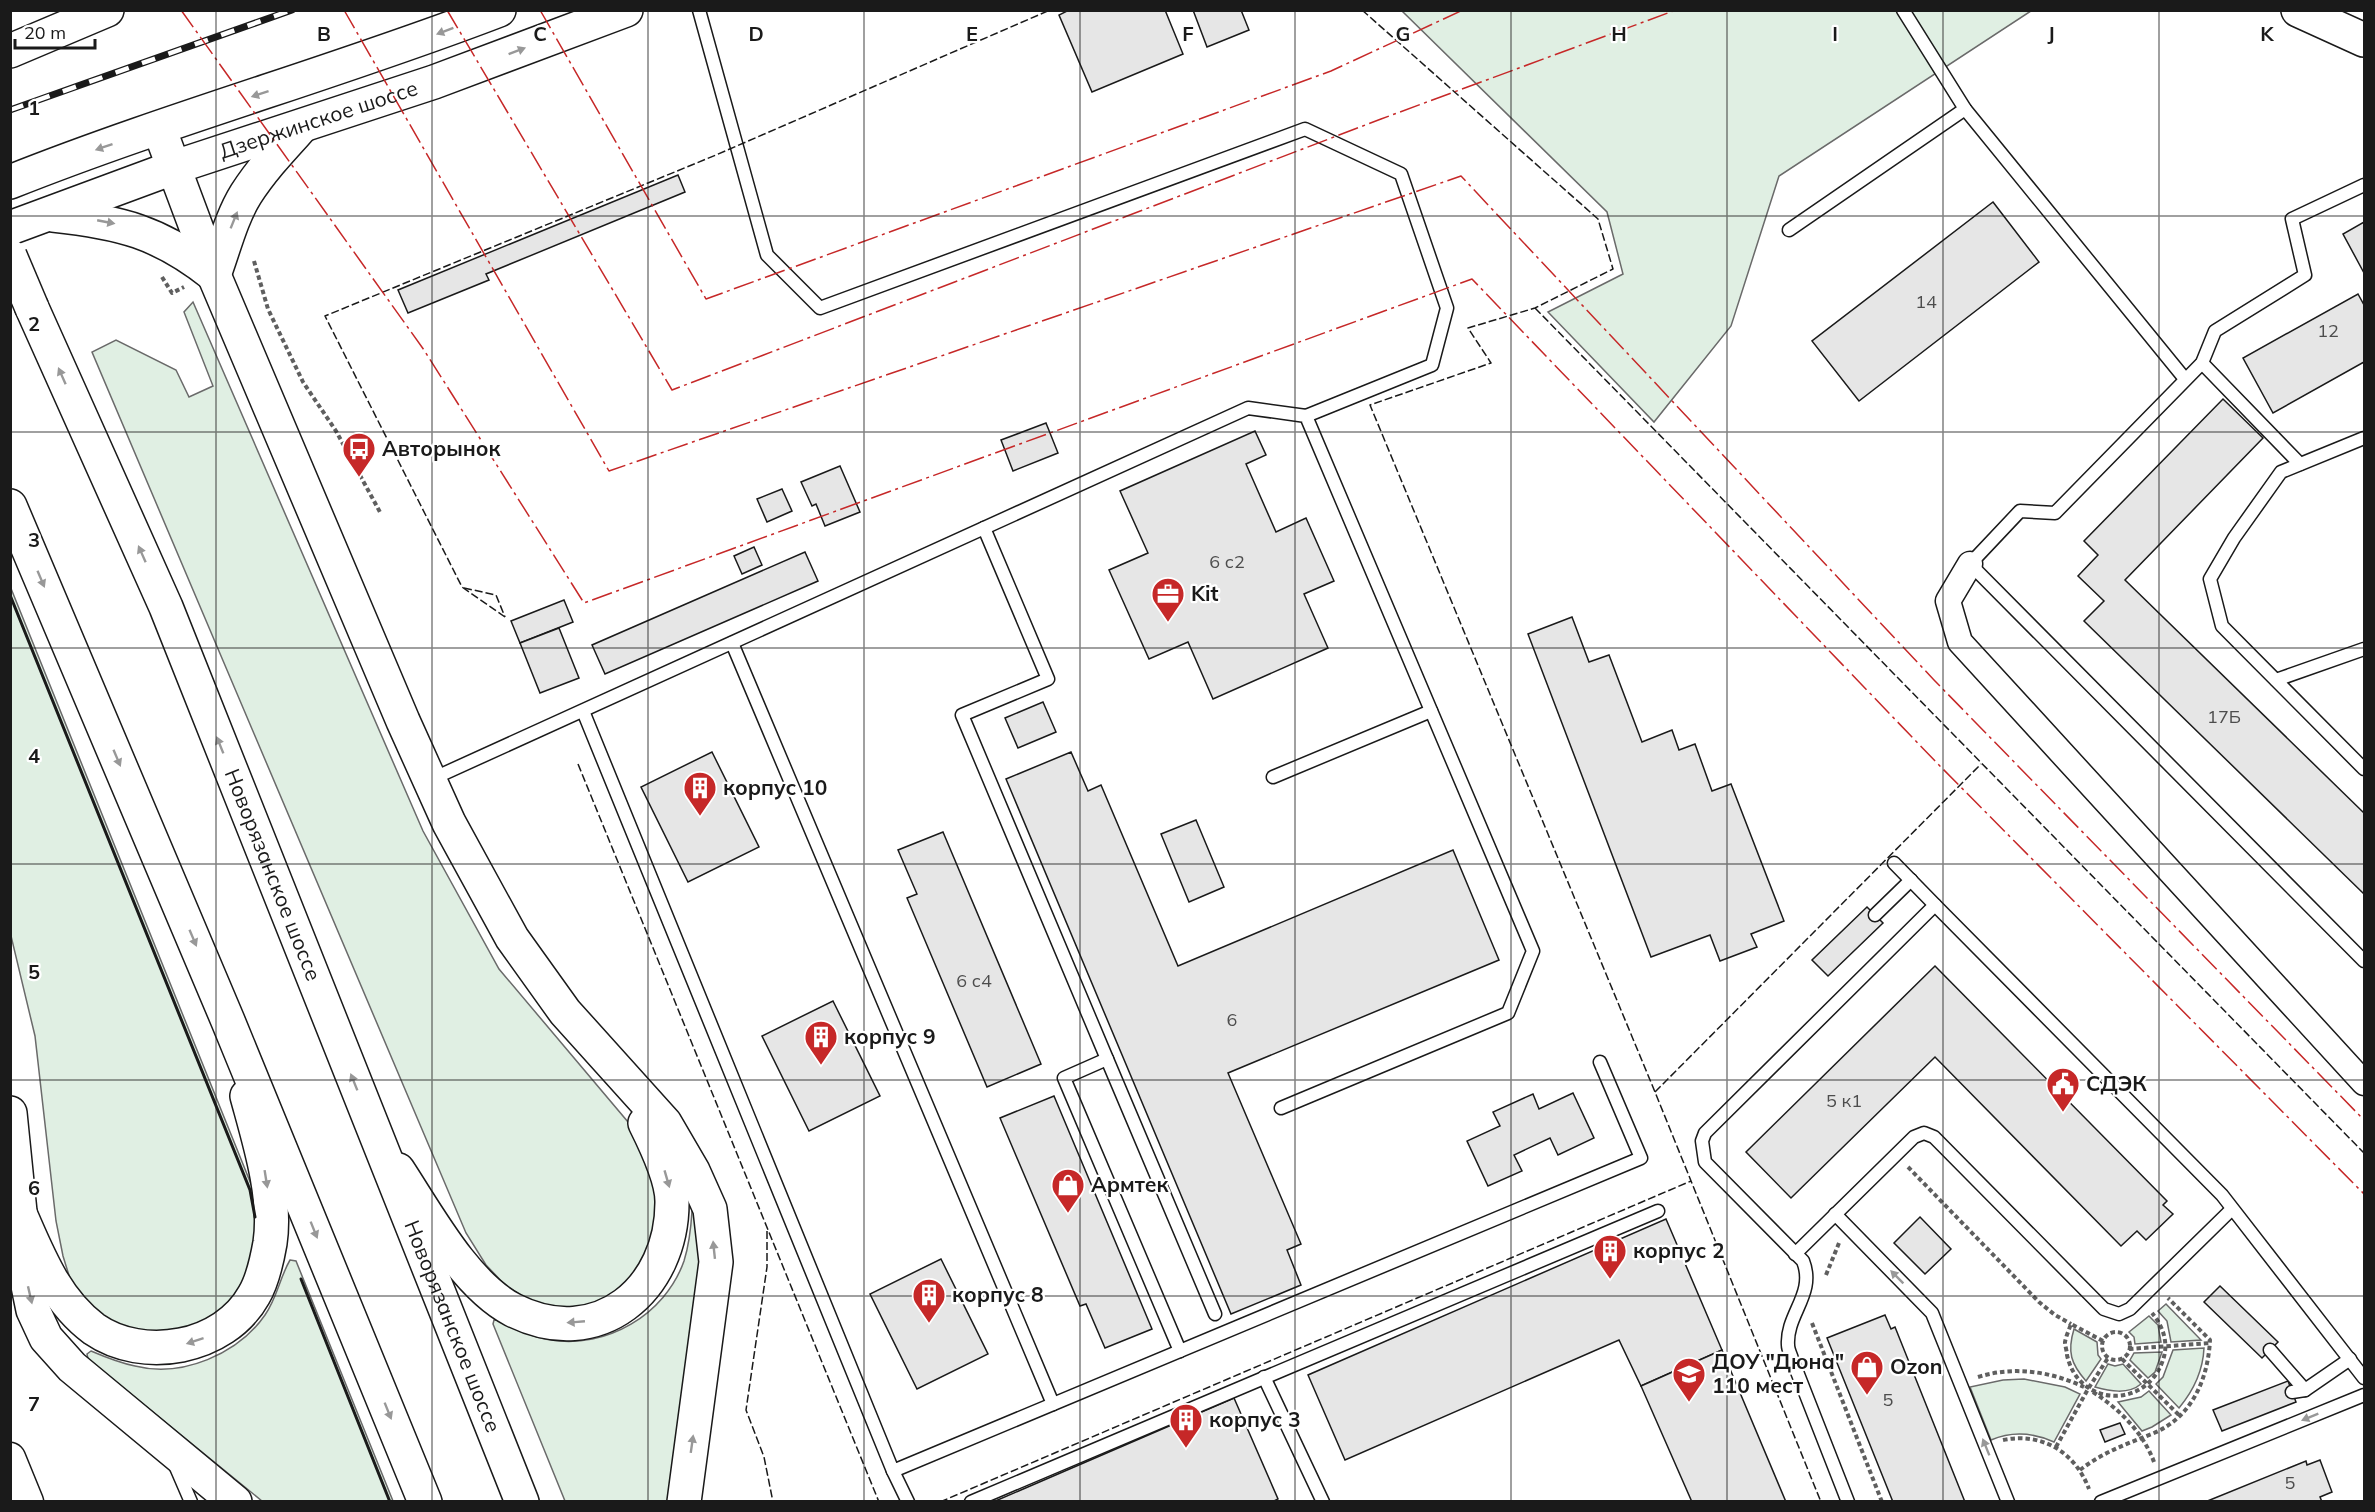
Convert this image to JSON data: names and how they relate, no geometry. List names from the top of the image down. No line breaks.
{"streets":{"main road":["Дзержинское шоссе","Новорязанское шоссе"]},"places":{"bus stop":["Авторынок"],"office":["Kit"],"building":["корпус 10","корпус 9","корпус 2","корпус 8","корпус 3"],"public building":["СДЭК"],"shop":["Армтек","Ozon"],"school or university":["ДОУ \"Дюна\" 110 мест"]},"house_numbers":["14","12","6 с2","17Б","6 с4","6","5 к1","5","5"],"scale_bar":"20 m","grid":{"columns":["B","C","D","E","F","G","H","I","J","K"],"rows":["1","2","3","4","5","6","7"]}}
